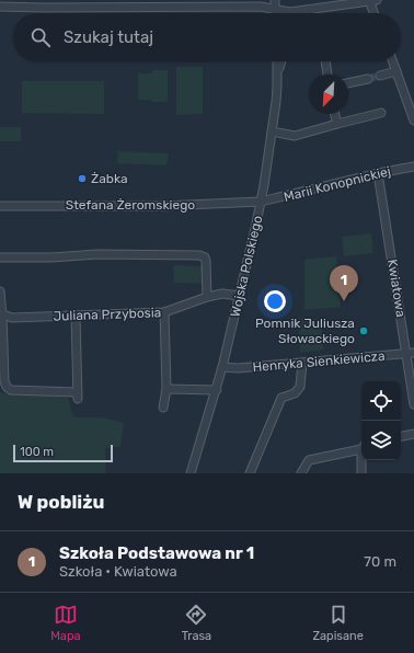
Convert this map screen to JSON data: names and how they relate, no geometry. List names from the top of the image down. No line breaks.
{"streets":{"street":["Marii Konopnickiej","Stefana Żeromskiego","Wojska Polskiego","Kwiatowa","Juliana Przybosia","Henryka Sienkiewicza"]},"crossings":[["Marii Konopnickiej","Stefana Żeromskiego"],["Marii Konopnickiej","Wojska Polskiego"],["Marii Konopnickiej","Kwiatowa"],["Stefana Żeromskiego","Wojska Polskiego"],["Wojska Polskiego","Juliana Przybosia"],["Wojska Polskiego","Henryka Sienkiewicza"],["Kwiatowa","Henryka Sienkiewicza"]],"places":["Żabka","Pomnik Juliusza Słowackiego"],"scale_bar":"100 m","north":"bottom left","page":{"search":"Szukaj tutaj","pins":"1","scale":"100 m","heading":"W pobliżu","list":[{"mark":"1","name":"Szkoła Podstawowa nr 1","note":"Szkoła · Kwiatowa","value":"70 m"}],"nav":["Mapa","Trasa","Zapisane"]}}
